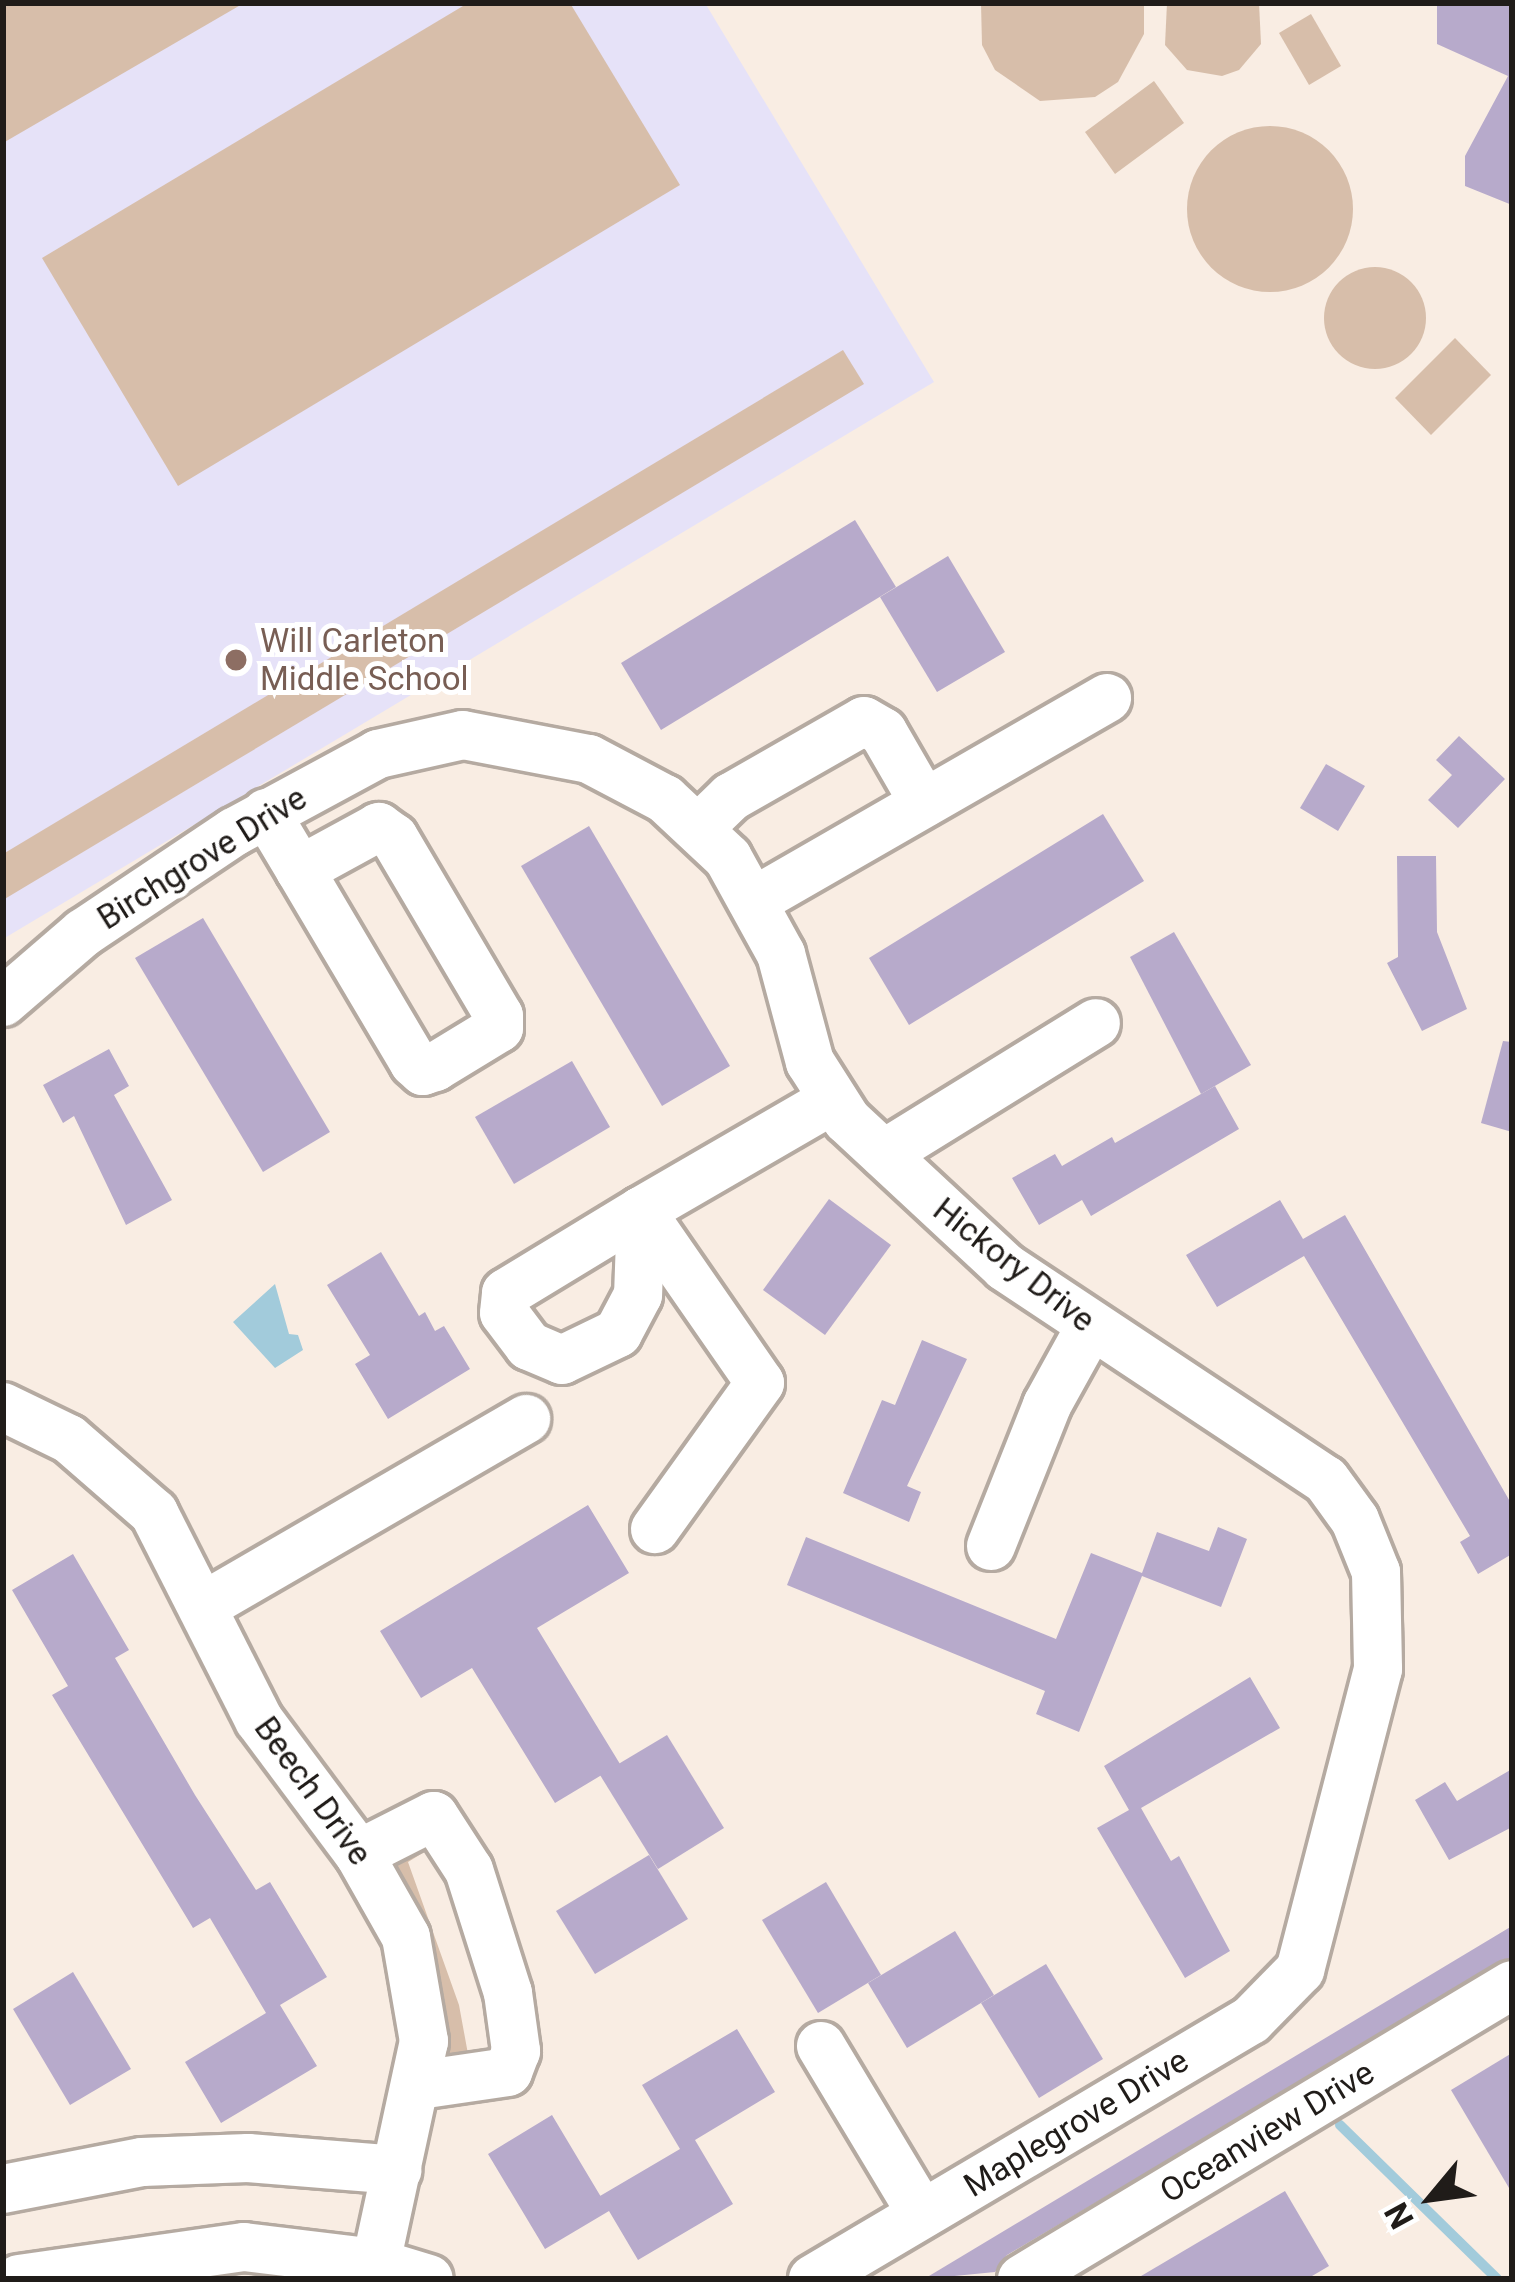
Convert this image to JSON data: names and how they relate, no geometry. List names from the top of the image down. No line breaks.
{"streets":{"street":["Birchgrove Drive","Hickory Drive","Beech Drive","Maplegrove Drive","Oceanview Drive"]},"crossings":[["Birchgrove Drive","Hickory Drive"],["Hickory Drive","Maplegrove Drive"]],"places":["Will Carleton Middle School"],"north":"bottom left"}
